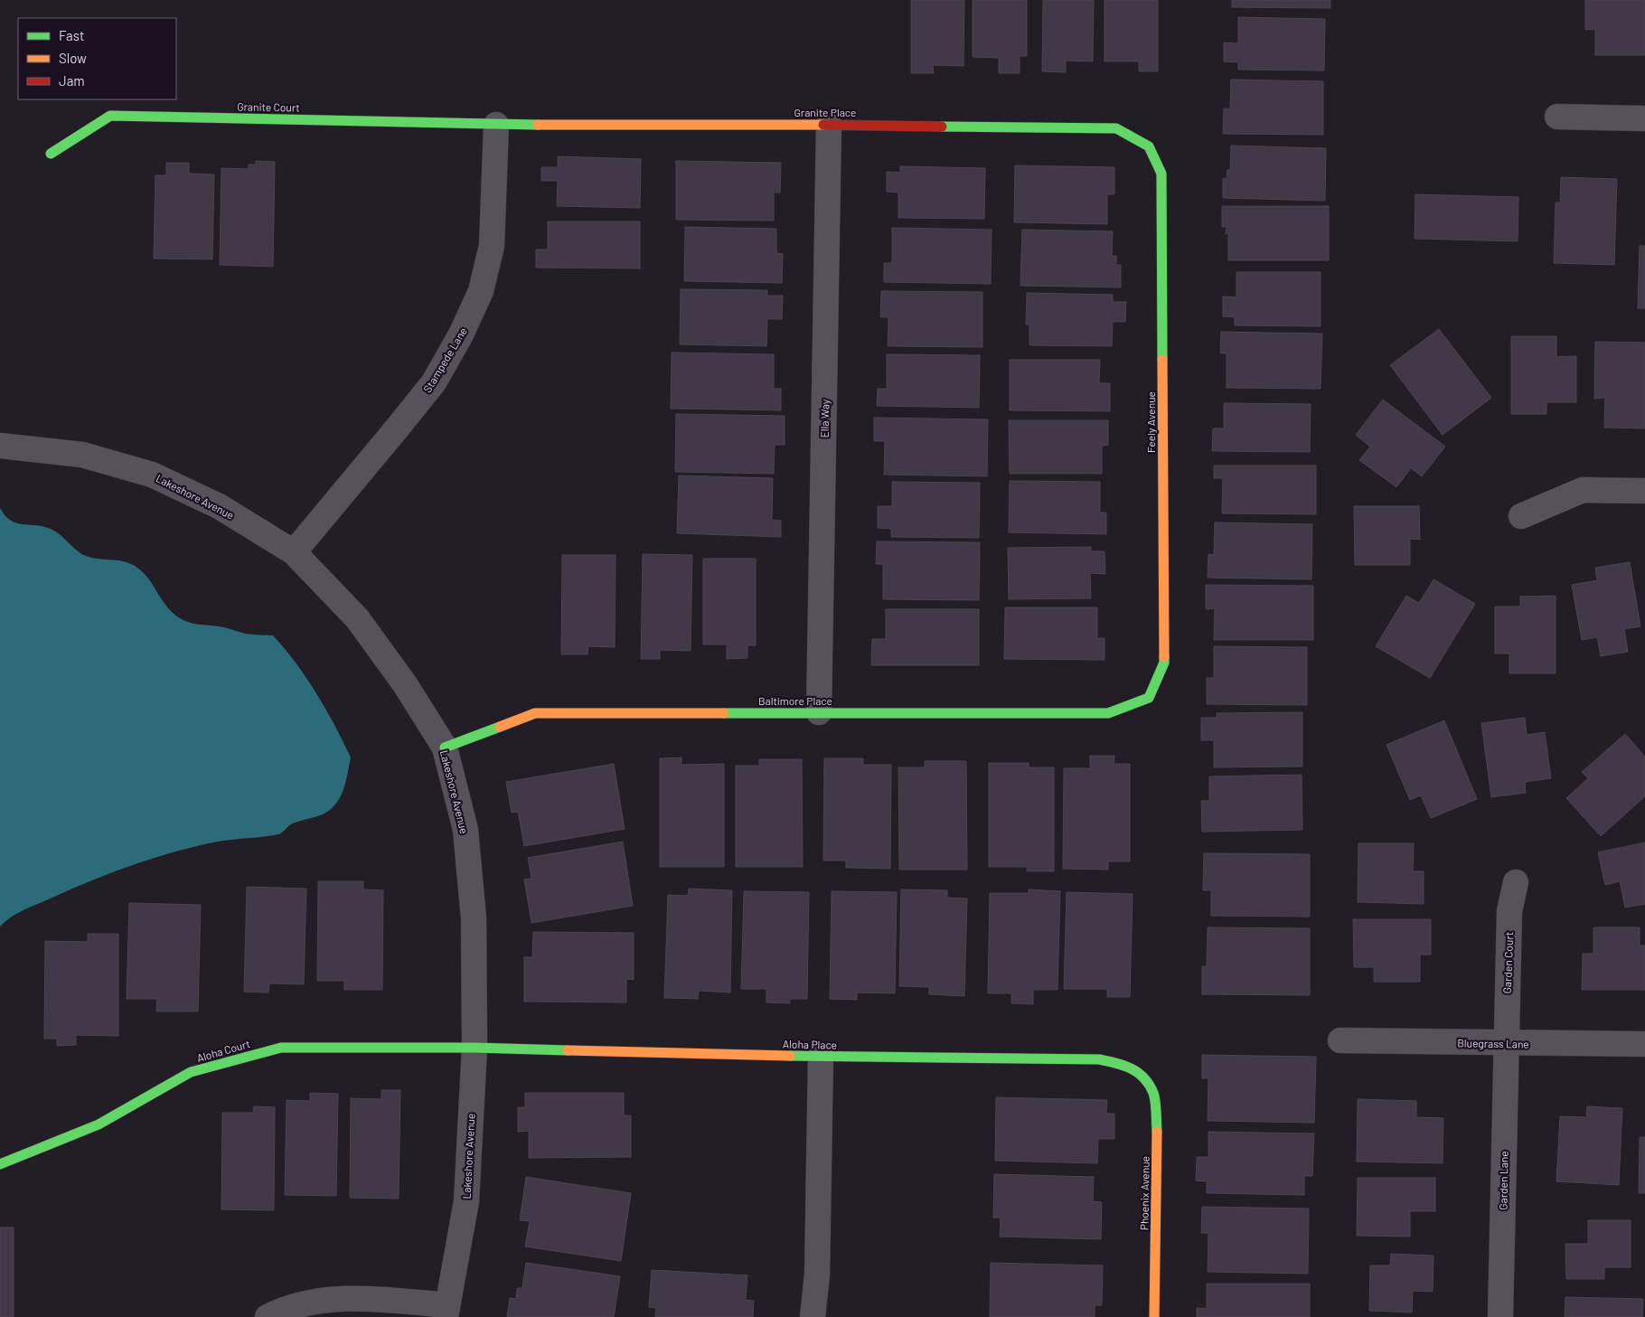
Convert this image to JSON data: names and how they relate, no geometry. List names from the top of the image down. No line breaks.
{"streets":{"street":["Granite Court","Granite Place","Stampede Lane","Ella Way","Feely Avenue","Lakeshore Avenue","Baltimore Place","Garden Court","Bluegrass Lane","Aloha Place","Aloha Court","Garden Lane","Phoenix Avenue"]},"crossings":[["Granite Court","Granite Place"],["Granite Court","Stampede Lane"],["Granite Place","Stampede Lane"],["Granite Place","Ella Way"],["Granite Place","Feely Avenue"],["Stampede Lane","Lakeshore Avenue"],["Ella Way","Baltimore Place"],["Feely Avenue","Baltimore Place"],["Lakeshore Avenue","Baltimore Place"],["Lakeshore Avenue","Aloha Place"],["Lakeshore Avenue","Aloha Court"],["Garden Court","Bluegrass Lane"],["Garden Court","Garden Lane"],["Bluegrass Lane","Garden Lane"],["Aloha Place","Aloha Court"],["Aloha Place","Phoenix Avenue"]],"legend":["Fast","Slow","Jam"]}
